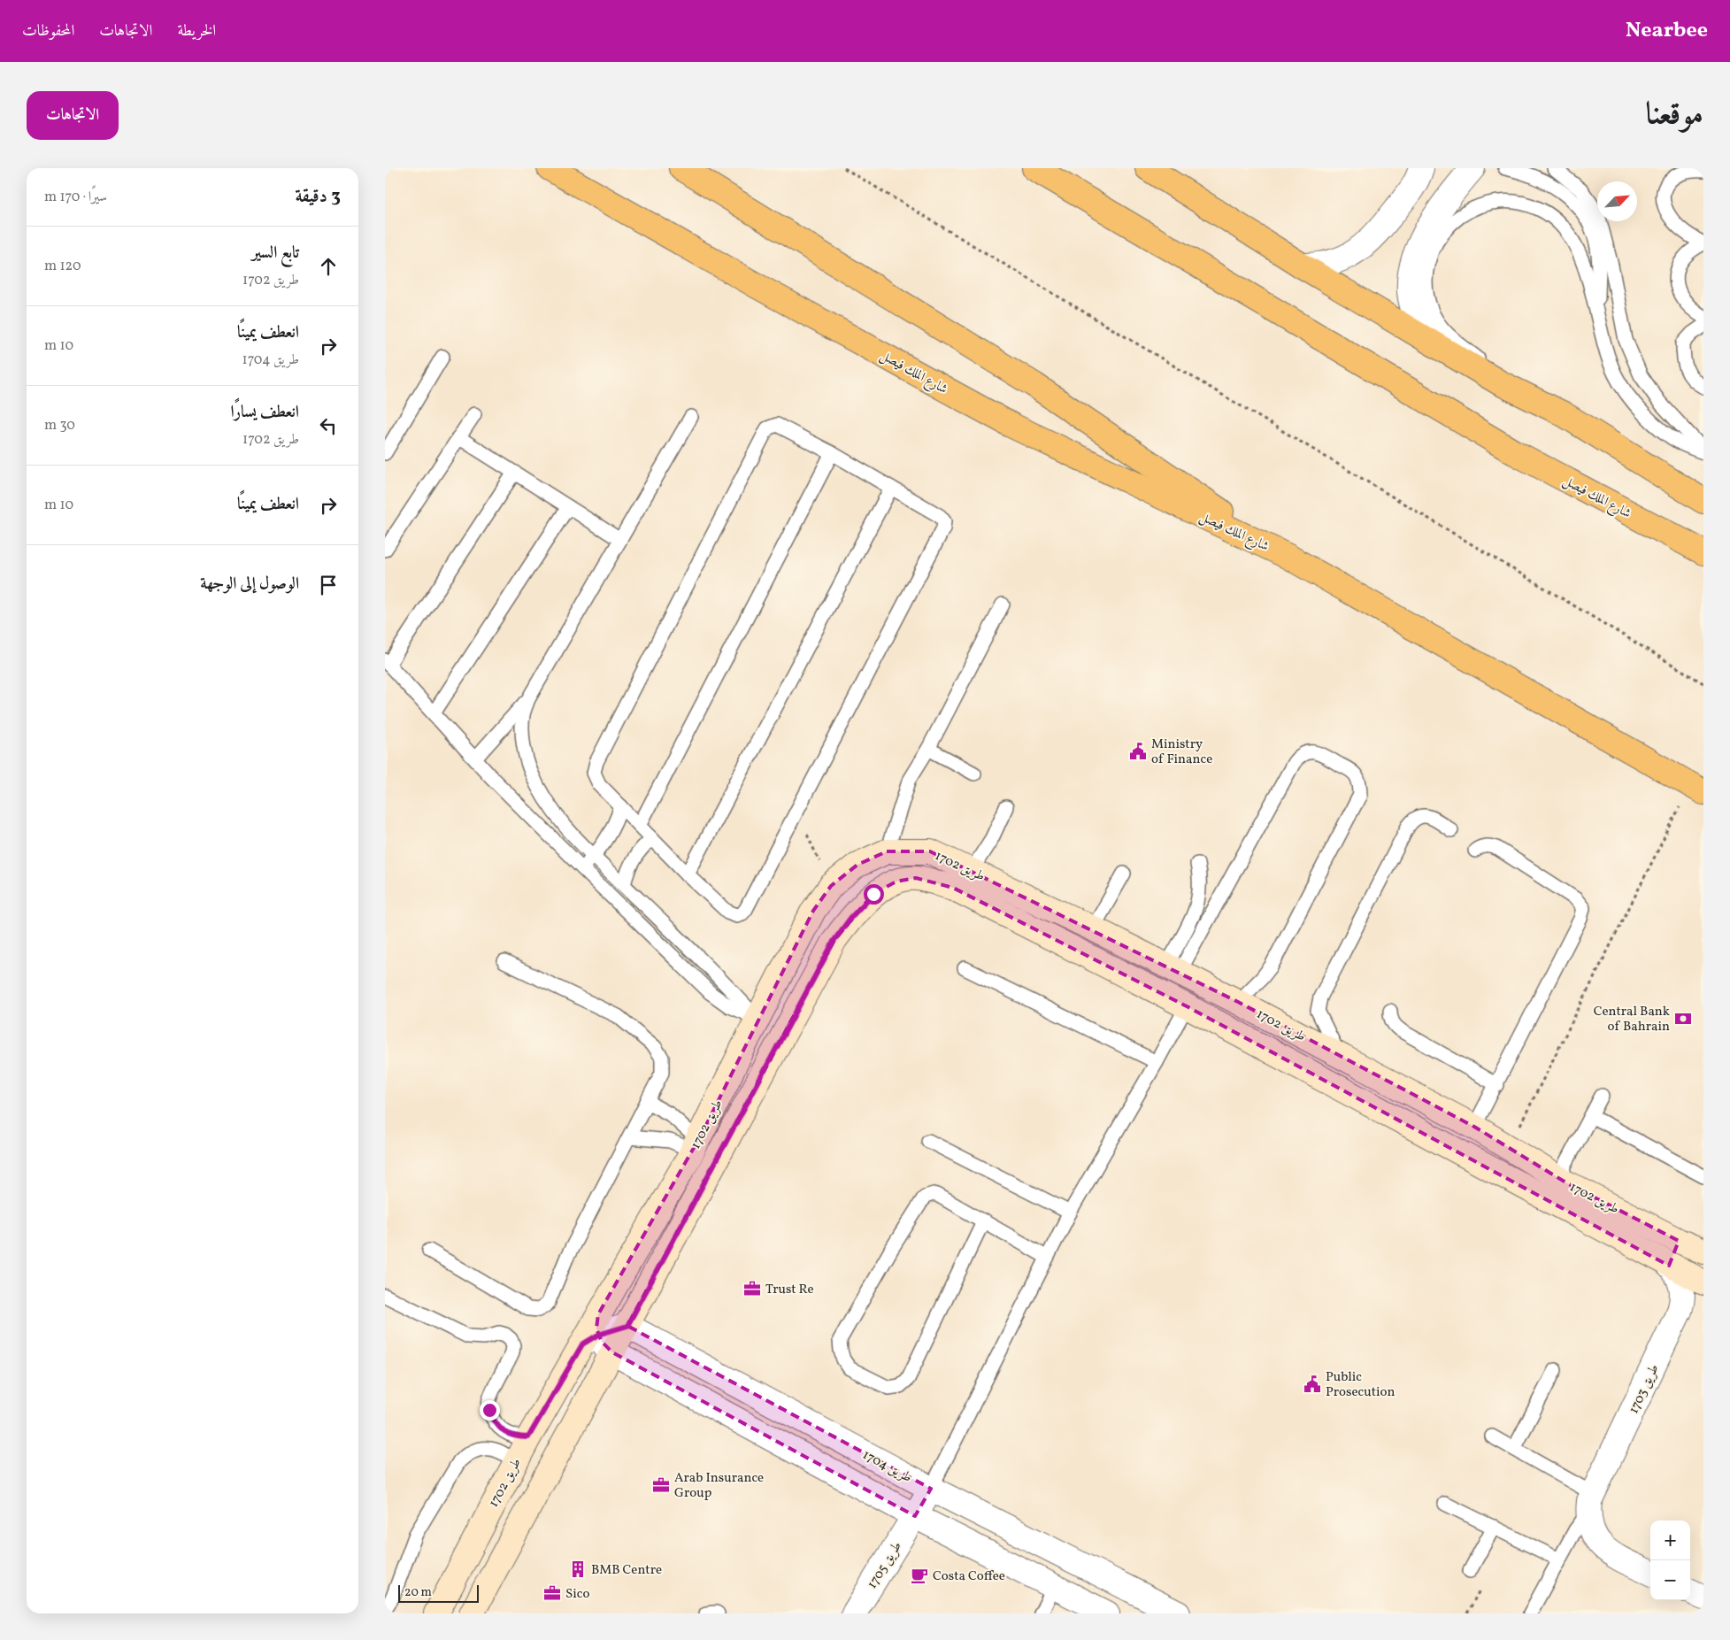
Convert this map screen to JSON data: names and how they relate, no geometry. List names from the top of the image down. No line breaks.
{"streets":{"highway":["شارع الملك فيصل"],"street":["طريق 1702","طريق 1703","طريق 1704","طريق 1705"]},"crossings":[["طريق 1702","طريق 1703"],["طريق 1702","طريق 1704"],["طريق 1704","طريق 1705"]],"places":{"public building":["Ministry of Finance","Public Prosecution"],"bank":["Central Bank of Bahrain"],"office":["Trust Re","Arab Insurance Group","Sico"],"building":["BMB Centre"],"cafe":["Costa Coffee"]},"scale_bar":"20 m","north":"top right","page":{"header":"Nearbee","nav":["الخريطة","الاتجاهات","المحفوظات"],"title":"موقعنا","buttons":"الاتجاهات","heading":["3 دقيقة","سيرًا · 170 m"],"list":[["تابع السير","طريق 1702","120 m"],["انعطف يمينًا","طريق 1704","10 m"],["انعطف يسارًا","طريق 1702","30 m"],["انعطف يمينًا","10 m"],"الوصول إلى الوجهة"],"map_buttons":["+","−"],"scale":"20 m"}}
